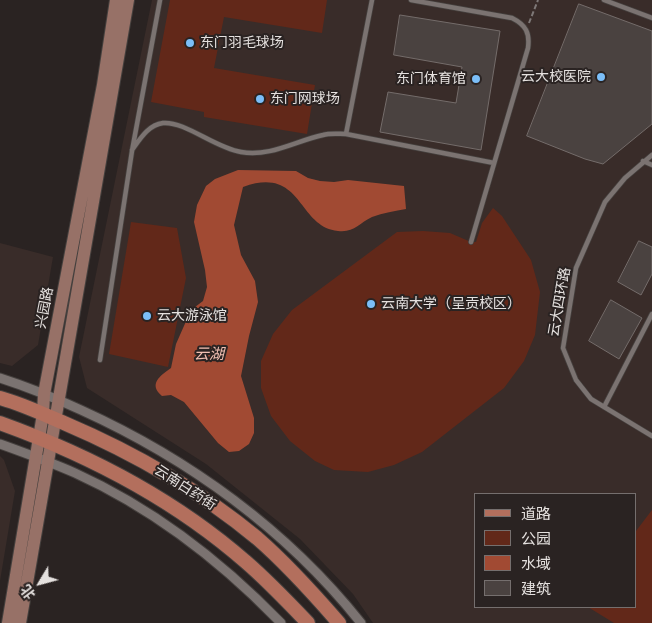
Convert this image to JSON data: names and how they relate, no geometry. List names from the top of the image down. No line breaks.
{"streets":{"main road":["兴园路","云南白药街"],"lane":["云大四环路"]},"crossings":[["兴园路","云南白药街"]],"water":["云湖"],"places":["东门羽毛球场","云大校医院","东门体育馆","东门网球场","云南大学（呈贡校区）","云大游泳馆"],"legend":["道路","公园","水域","建筑"],"north":"bottom left"}
